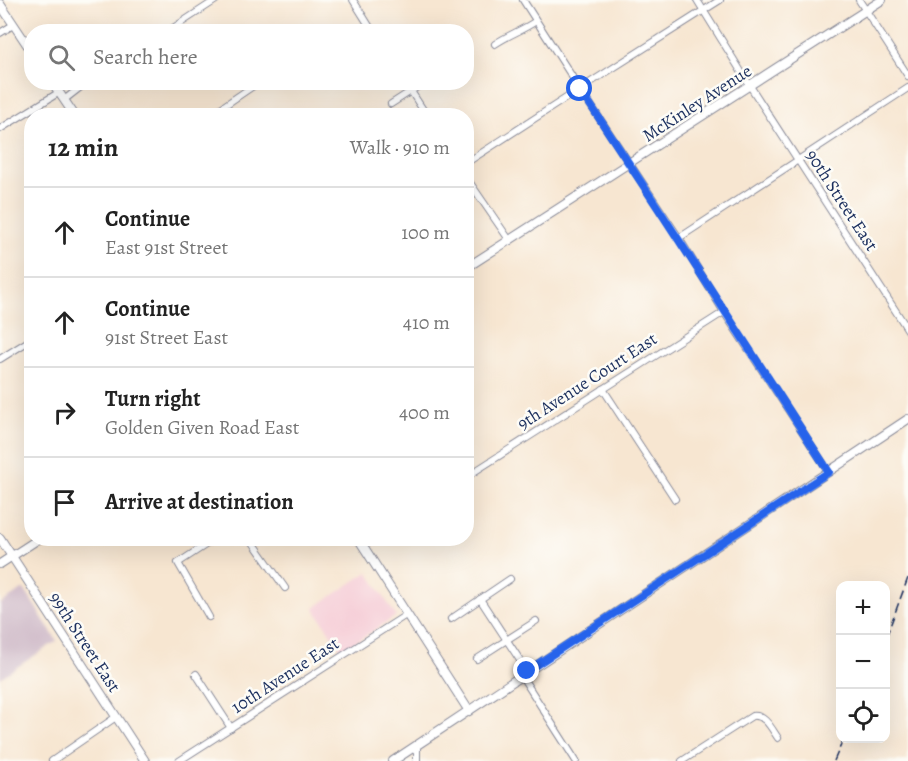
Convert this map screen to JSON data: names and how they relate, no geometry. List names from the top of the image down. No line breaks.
{"streets":{"street":["McKinley Avenue","90th Street East","9th Avenue Court East","99th Street East","10th Avenue East"]},"crossings":[["McKinley Avenue","90th Street East"]],"page":{"search":"Search here","heading":["12 min","Walk · 910 m"],"list":[["Continue","East 91st Street","100 m"],["Continue","91st Street East","410 m"],["Turn right","Golden Given Road East","400 m"],"Arrive at destination"],"map_buttons":["+","−"]}}
